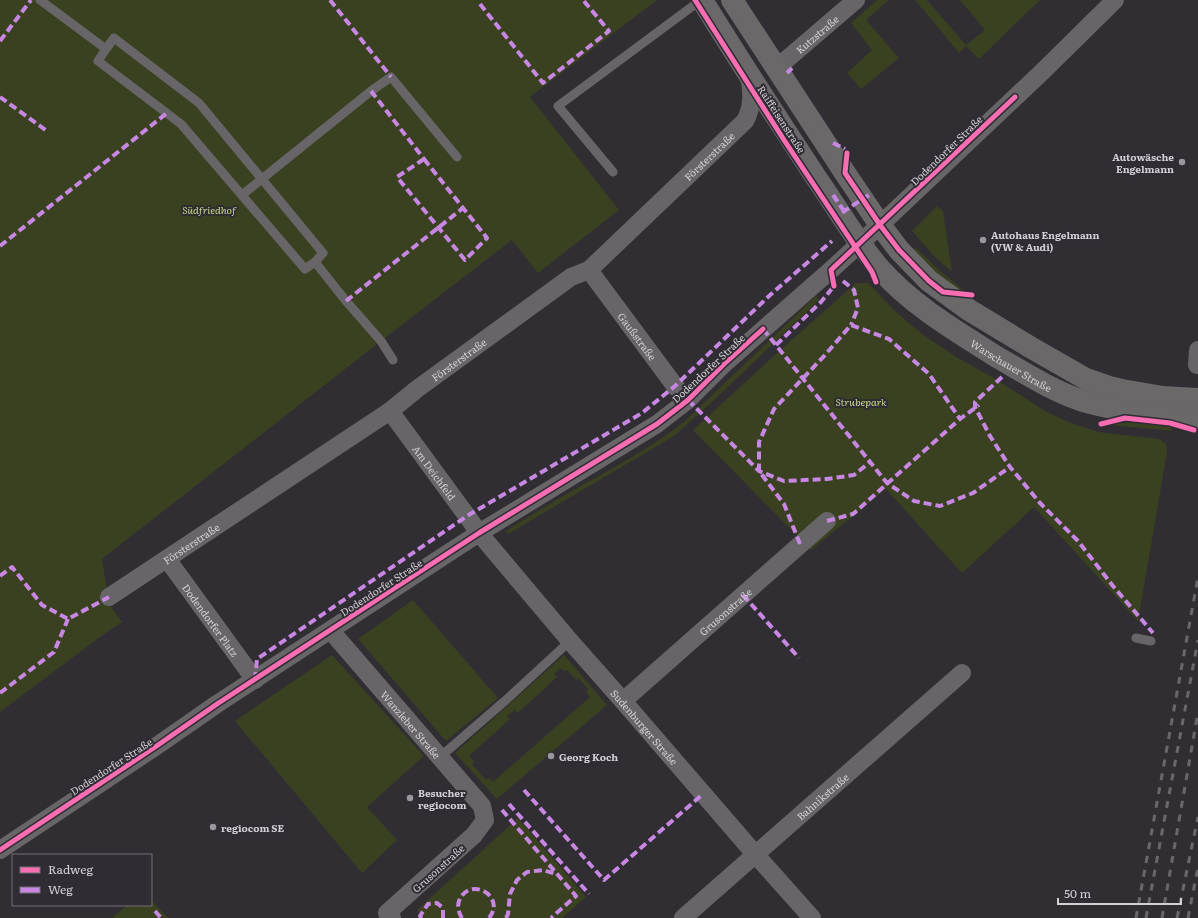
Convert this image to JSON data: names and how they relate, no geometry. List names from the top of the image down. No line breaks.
{"streets":{"main road":["Raiffeisenstraße","Warschauer Straße"],"street":["Kutzstraße","Dodendorfer Straße","Försterstraße","Gaußstraße","Am Deichfeld","Grusonstraße","Dodendorfer Platz","Wanzleber Straße","Sudenburger Straße","Bahnikstraße"]},"crossings":[["Raiffeisenstraße","Dodendorfer Straße"],["Raiffeisenstraße","Försterstraße"],["Raiffeisenstraße","Warschauer Straße"],["Dodendorfer Straße","Gaußstraße"],["Dodendorfer Straße","Warschauer Straße"],["Dodendorfer Straße","Am Deichfeld"],["Dodendorfer Straße","Dodendorfer Platz"],["Dodendorfer Straße","Wanzleber Straße"],["Dodendorfer Straße","Sudenburger Straße"],["Försterstraße","Gaußstraße"],["Försterstraße","Am Deichfeld"],["Försterstraße","Dodendorfer Platz"],["Am Deichfeld","Sudenburger Straße"],["Grusonstraße","Wanzleber Straße"],["Grusonstraße","Sudenburger Straße"],["Sudenburger Straße","Bahnikstraße"]],"parks":["Südfriedhof","Strubepark"],"places":["Autowäsche Engelmann","Autohaus Engelmann (VW & Audi)","Georg Koch","Besucher regiocom","regiocom SE"],"legend":["Radweg","Weg"],"scale_bar":"50 m"}
